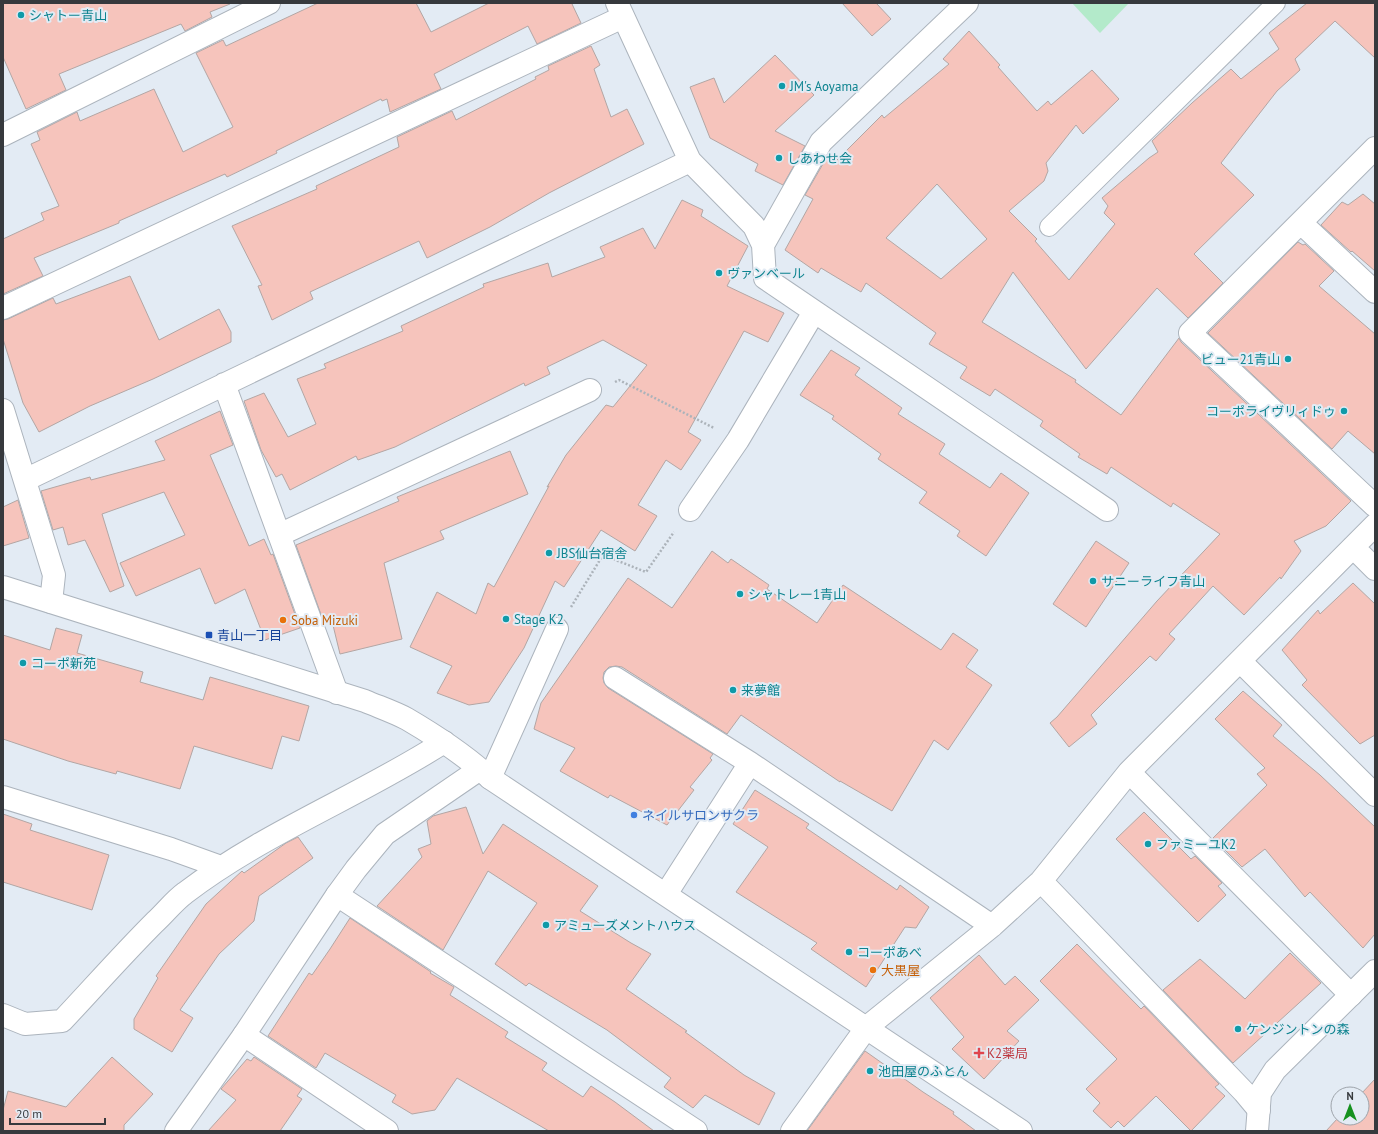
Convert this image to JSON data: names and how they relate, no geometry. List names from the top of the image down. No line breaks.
{"places":{"other":["シャトー青山","JM's Aoyama","しあわせ会","ヴァンベール","ビュー21青山","コーポライヴリィドゥ","JBS仙台宿舎","サニーライフ青山","シャトレー1青山","Stage K2","Soba Mizuki","コーポ新苑","来夢館","ネイルサロンサクラ","ファミーユK2","アミューズメントハウス","コーポあべ","大黒屋","ケンジントンの森","池田屋のふとん"],"transit":["青山一丁目"],"health":["K2薬局"]},"scale_bar":"20 m","north":"top"}
